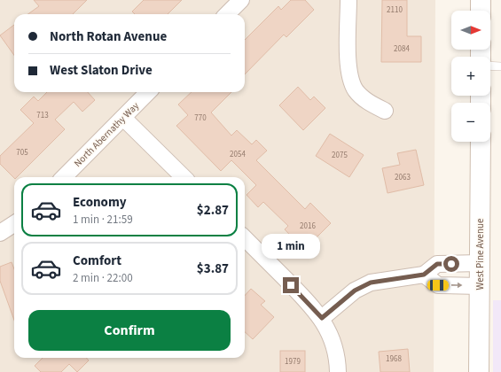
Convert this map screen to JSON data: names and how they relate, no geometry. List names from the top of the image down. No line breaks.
{"streets":{"street":["North Abernathy Way","West Pine Avenue"]},"house_numbers":["2110","2084","713","770","705","2054","2075","2063","2016","1968","1979"],"north":"right","page":{"map_buttons":["+","−"],"banner":["North Rotan Avenue","West Slaton Drive"],"list":[{"name":"Economy","note":"1 min · 21:59","value":"$2.87"},{"name":"Comfort","note":"2 min · 22:00","value":"$3.87"}],"bubble":"1 min","buttons":"Confirm"}}
